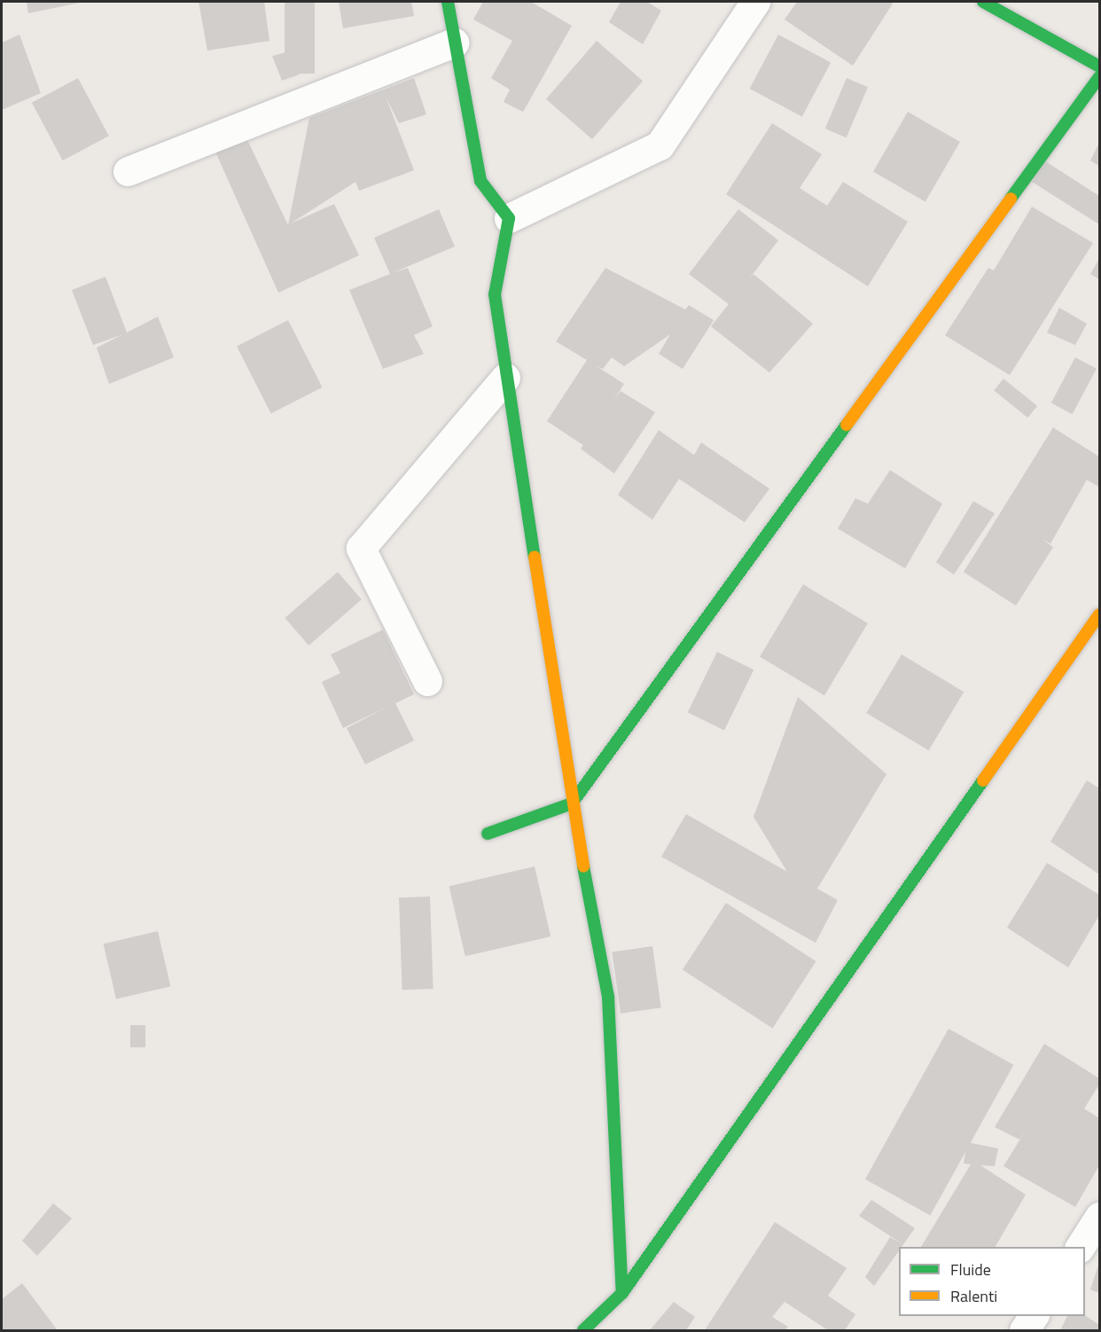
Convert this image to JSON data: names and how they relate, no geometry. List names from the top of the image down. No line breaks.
{"legend":["Fluide","Ralenti"]}
